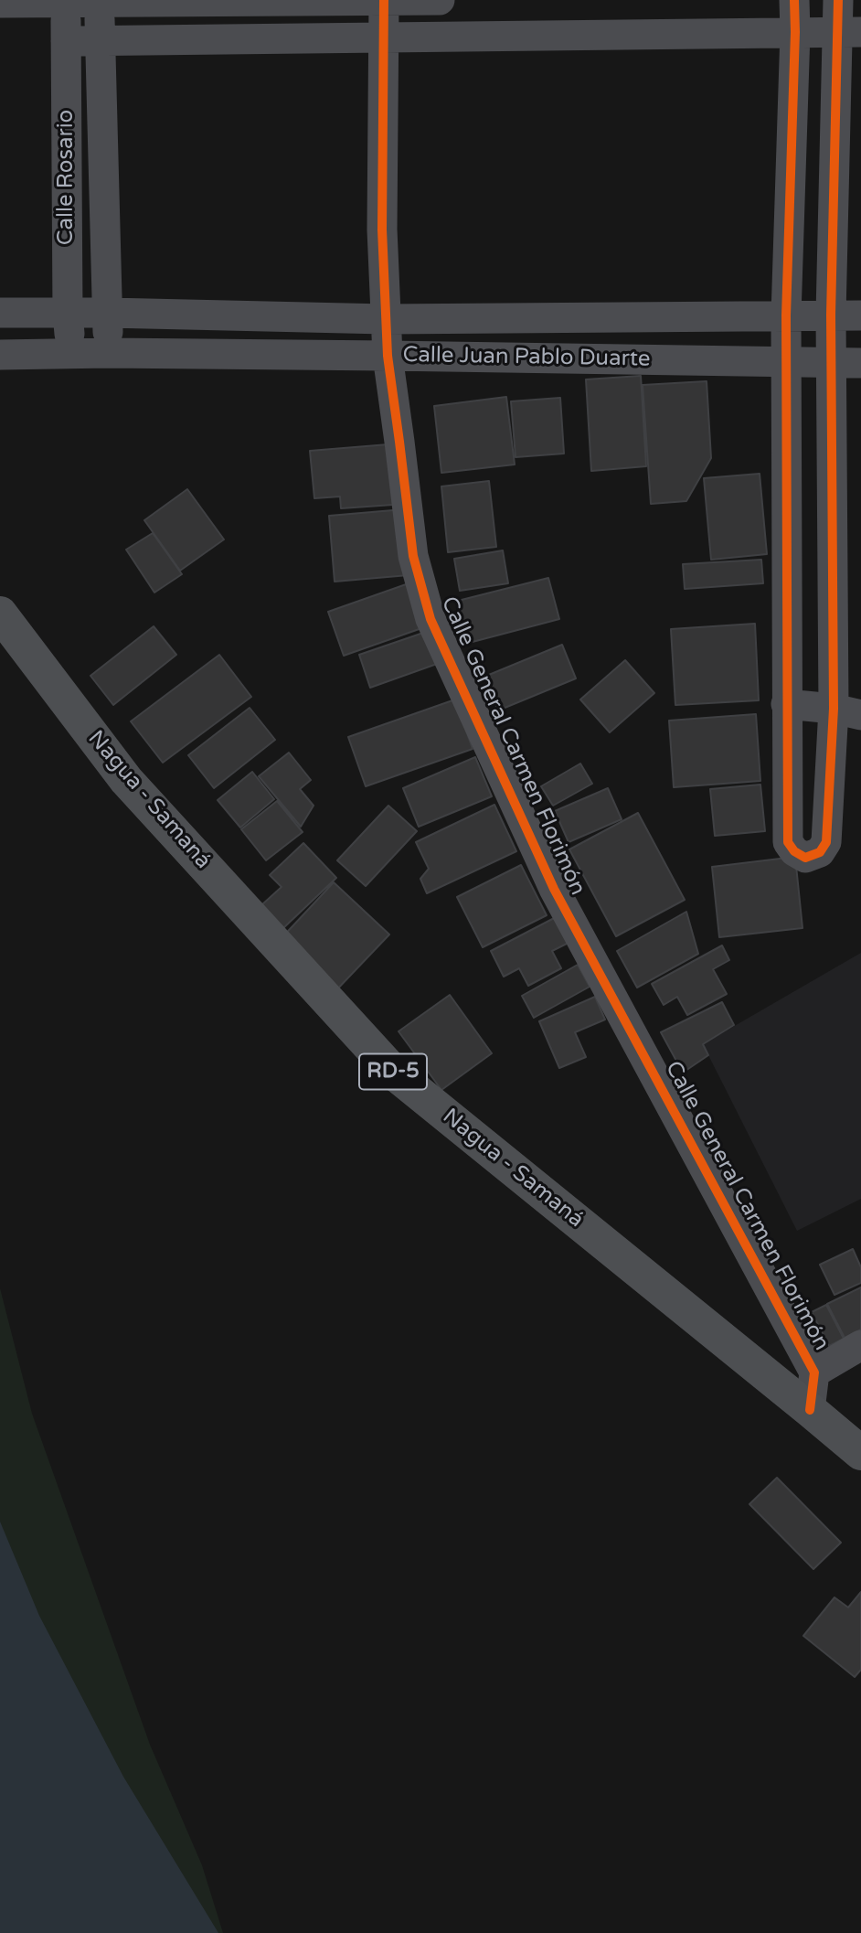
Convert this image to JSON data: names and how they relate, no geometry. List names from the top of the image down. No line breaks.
{"streets":{"main road":["Nagua - Samaná","RD-5"],"street":["Calle Rosario","Calle Juan Pablo Duarte","Calle General Carmen Florimón"]},"crossings":[["Calle Rosario","Calle Juan Pablo Duarte"],["Calle Juan Pablo Duarte","Calle General Carmen Florimón"],["Calle General Carmen Florimón","Nagua - Samaná"]]}
